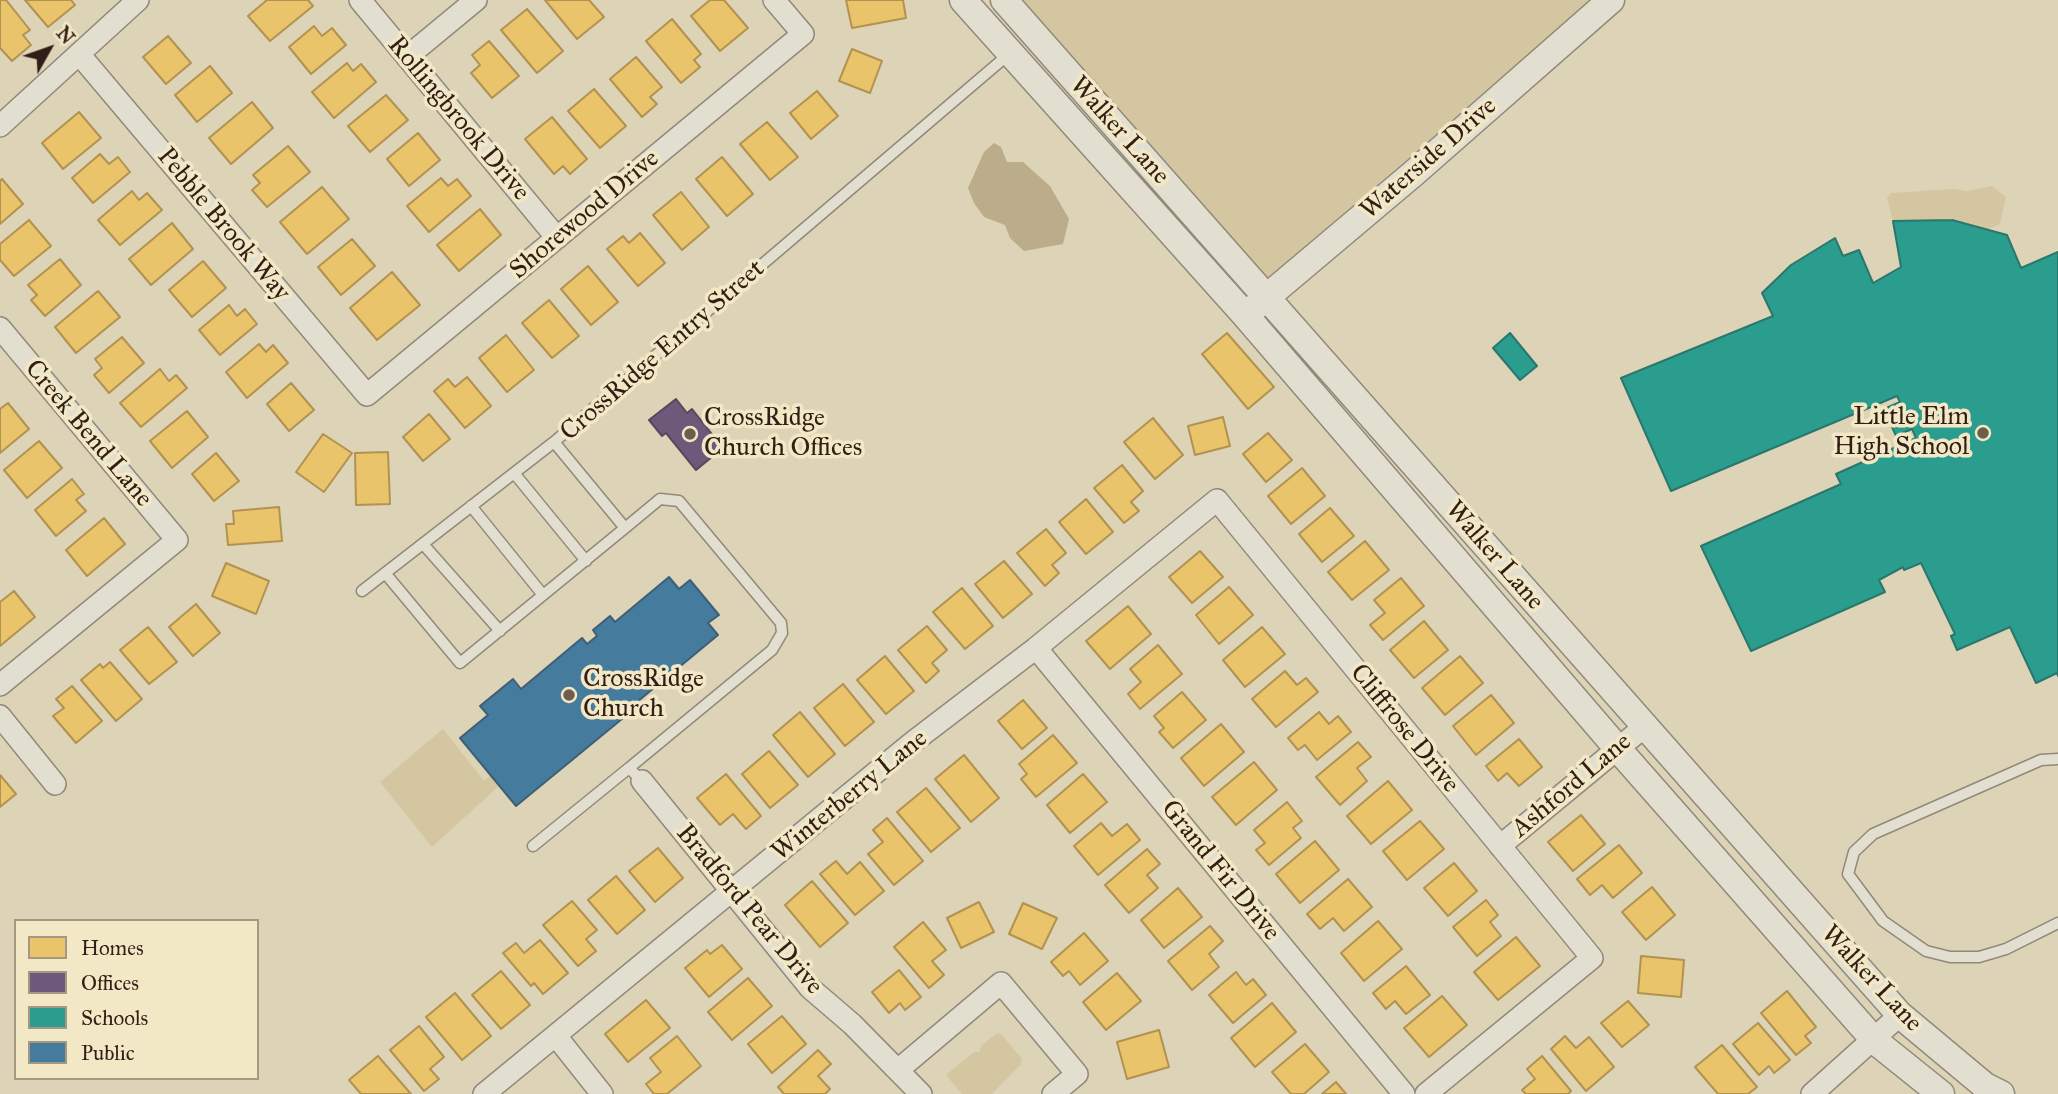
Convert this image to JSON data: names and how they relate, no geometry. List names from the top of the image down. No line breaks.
{"streets":{"street":["Rollingbrook Drive","Walker Lane","Waterside Drive","Shorewood Drive","Pebble Brook Way","Creek Bend Lane","Cliffrose Drive","Ashford Lane","Winterberry Lane","Grand Fir Drive","Bradford Pear Drive"],"lane":["CrossRidge Entry Street"]},"crossings":[["Rollingbrook Drive","Shorewood Drive"],["Walker Lane","Waterside Drive"],["Walker Lane","CrossRidge Entry Street"],["Walker Lane","Ashford Lane"],["Shorewood Drive","Pebble Brook Way"],["Cliffrose Drive","Ashford Lane"],["Cliffrose Drive","Winterberry Lane"],["Winterberry Lane","Grand Fir Drive"],["Winterberry Lane","Bradford Pear Drive"]],"places":["Little Elm High School","CrossRidge Church Offices","CrossRidge Church"],"legend":["Homes","Offices","Schools","Public"],"north":"top right"}
